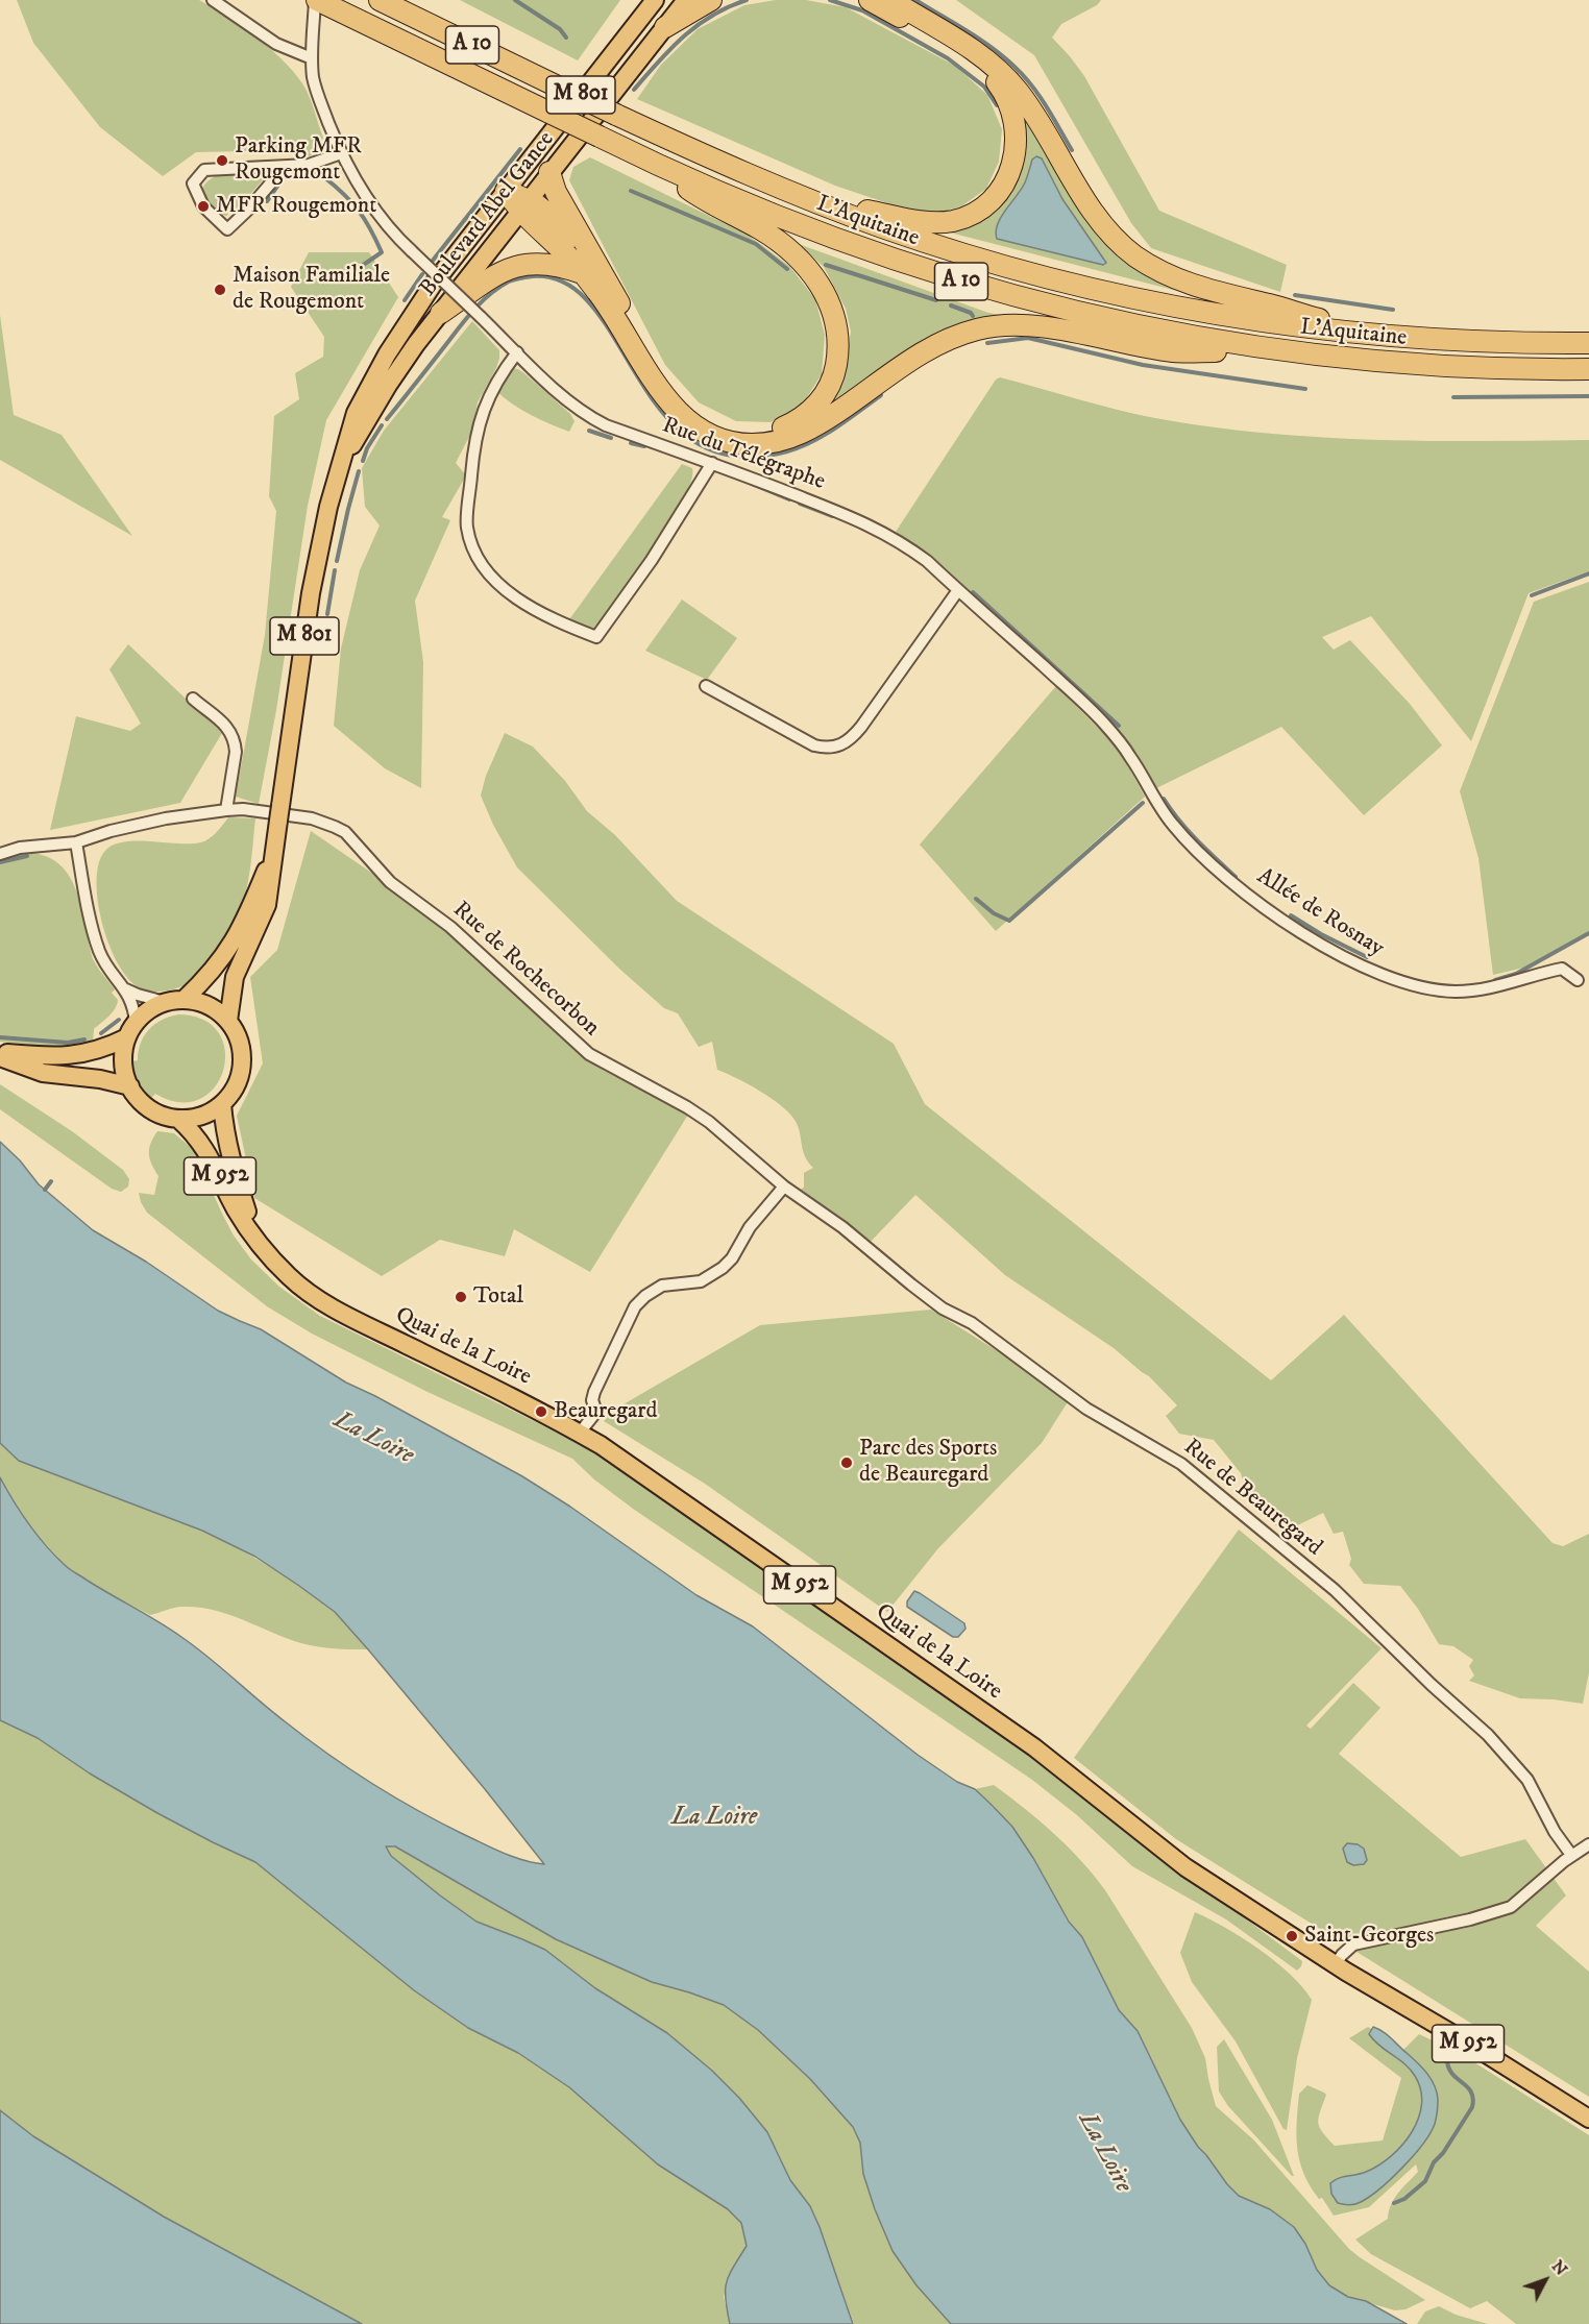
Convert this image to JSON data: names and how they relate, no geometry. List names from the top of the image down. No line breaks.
{"streets":{"highway":["A 10","L'Aquitaine"],"main road":["M 801","Boulevard Abel Gance","M 952","Quai de la Loire"],"street":["Rue du Télégraphe","Allée de Rosnay","Rue de Rochecorbon","Rue de Beauregard"]},"crossings":[["Boulevard Abel Gance","M 952"],["L'Aquitaine","Rue du Télégraphe"],["Rue du Télégraphe","Allée de Rosnay"],["Rue de Rochecorbon","Rue de Beauregard"],["M 952","Quai de la Loire"]],"water":["La Loire"],"places":["Parking MFR Rougemont","MFR Rougemont","Maison Familiale de Rougemont","Total","Beauregard","Parc des Sports de Beauregard","Saint-Georges"],"north":"top right"}
